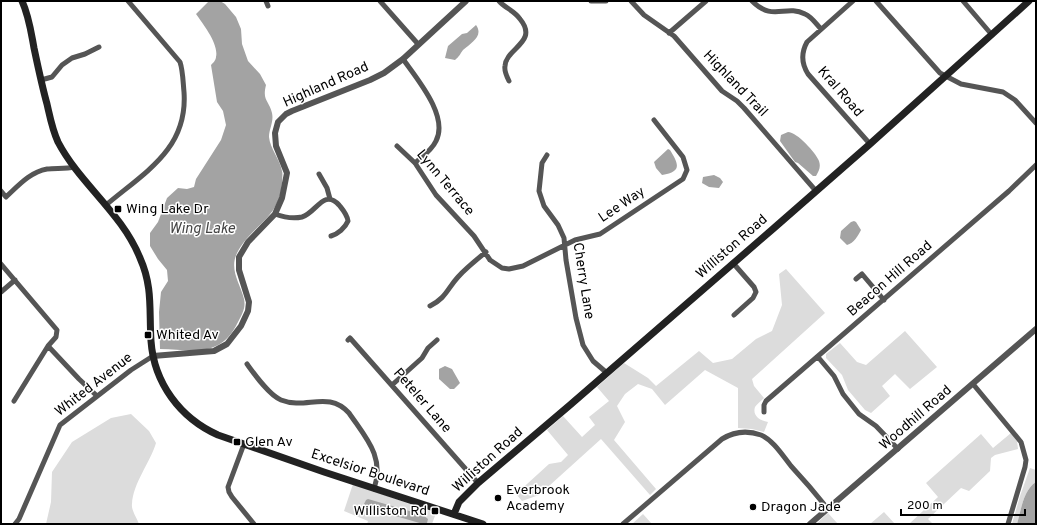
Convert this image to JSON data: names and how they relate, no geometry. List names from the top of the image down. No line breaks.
{"streets":{"main road":["Williston Road","Excelsior Boulevard"],"street":["Highland Trail","Highland Road","Kral Road","Lynn Terrace","Lee Way","Beacon Hill Road","Cherry Lane","Whited Avenue","Peteler Lane","Woodhill Road"]},"crossings":[["Highland Trail","Williston Road"],["Highland Road","Whited Avenue"],["Highland Road","Excelsior Boulevard"],["Kral Road","Williston Road"],["Lynn Terrace","Lee Way"],["Lee Way","Cherry Lane"],["Williston Road","Cherry Lane"],["Williston Road","Peteler Lane"],["Williston Road","Excelsior Boulevard"],["Whited Avenue","Excelsior Boulevard"]],"water":["Wing Lake"],"places":{"transit":["Wing Lake Dr","Whited Av","Glen Av","Williston Rd"],"other":["Everbrook Academy","Dragon Jade"]},"scale_bar":"200 m"}
